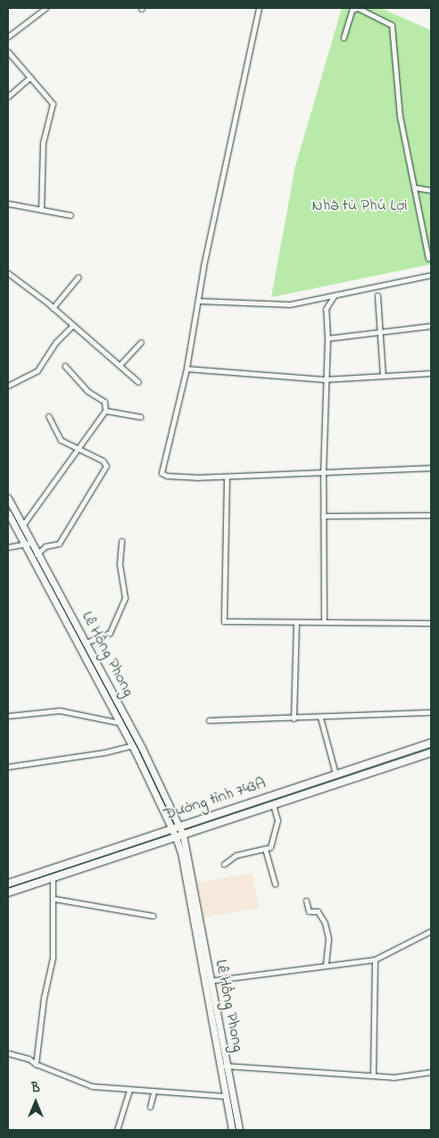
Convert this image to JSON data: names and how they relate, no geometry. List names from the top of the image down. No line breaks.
{"streets":{"main road":["Đường tỉnh 743A"],"street":["Lê Hồng Phong"]},"crossings":[["Lê Hồng Phong","Đường tỉnh 743A"]],"parks":["Nhà tù Phú Lợi"],"north":"top"}
